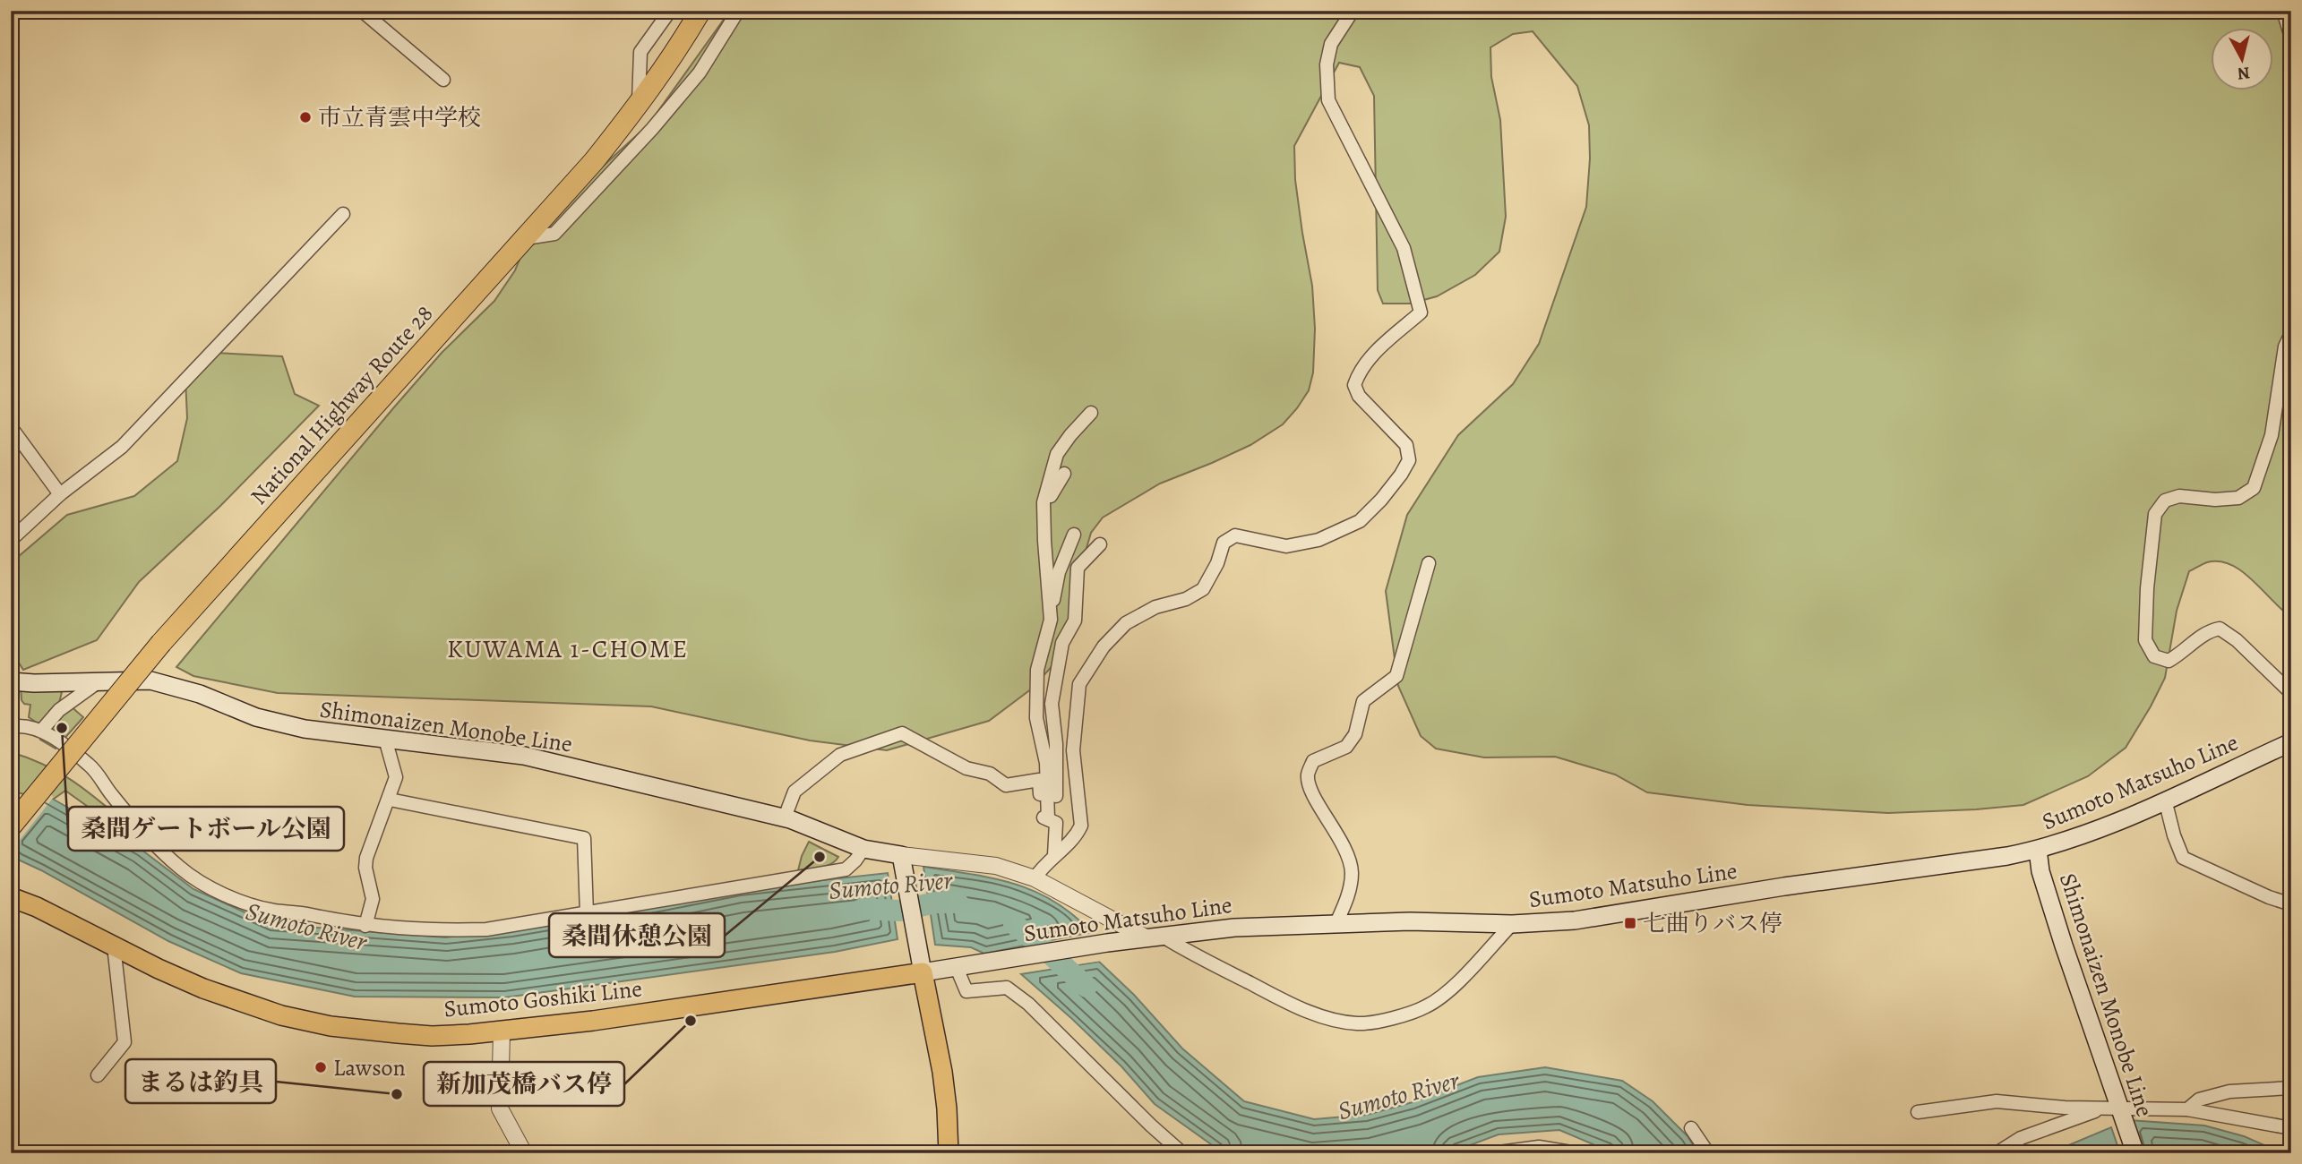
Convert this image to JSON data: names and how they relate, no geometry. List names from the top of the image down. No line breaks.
{"streets":{"highway":["National Highway Route 28"],"main road":["Shimonaizen Monobe Line","Sumoto Matsuho Line","Sumoto Goshiki Line"]},"crossings":[["Shimonaizen Monobe Line","Sumoto Matsuho Line"],["Sumoto Matsuho Line","Sumoto Goshiki Line"]],"districts":["KUWAMA 1-CHOME"],"water":["Sumoto River"],"places":{"other":["市立青雲中学校","桑間ゲートボール公園","桑間休憩公園","新加茂橋バス停","Lawson","まるは釣具"],"transit":["七曲りバス停"]},"north":"bottom"}
